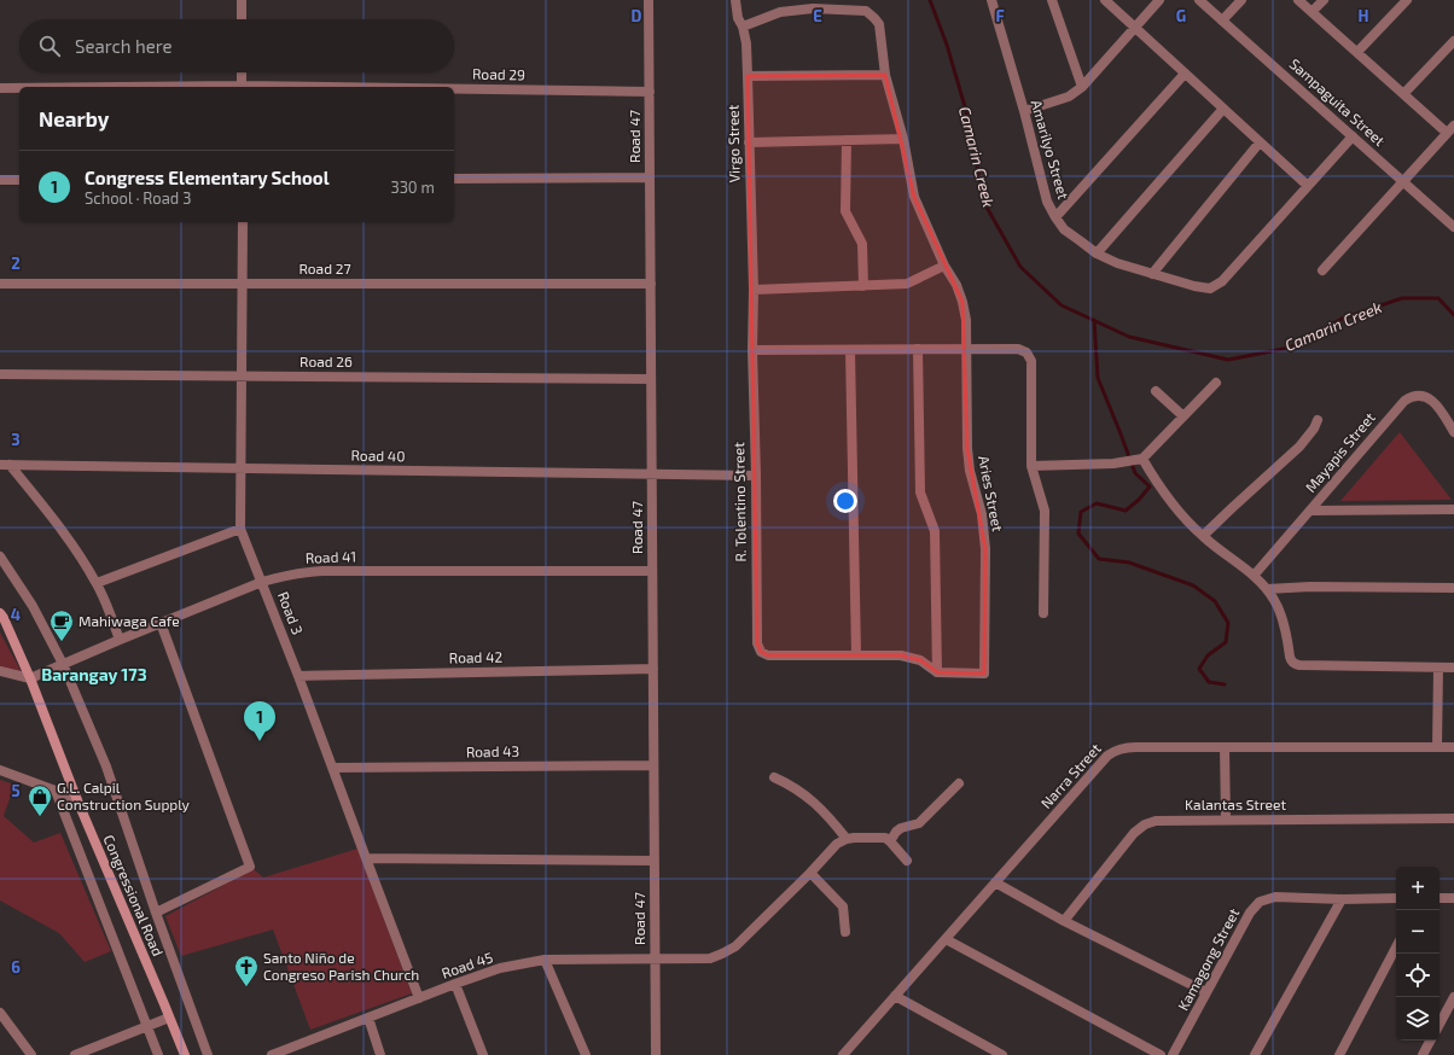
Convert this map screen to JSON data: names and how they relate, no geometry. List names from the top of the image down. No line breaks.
{"streets":{"main road":["Congressional Road"],"street":["Road 29","Sampaguita Street","Road 47","Virgo Street","Amarilyo Street","Road 27","Road 26","Mayapis Street","Road 40","Aries Street","R. Tolentino Street","Road 41","Road 3","Road 42","Road 43","Narra Street","Kalantas Street","Kamagong Street","Road 45"]},"crossings":[["Road 29","Road 47"],["Sampaguita Street","Amarilyo Street"],["Road 47","Road 27"],["Road 47","Road 26"],["Road 47","Road 40"],["Road 47","Road 41"],["Road 47","Road 42"],["Road 47","Road 43"],["Road 47","Road 45"],["Virgo Street","R. Tolentino Street"],["Road 27","Road 3"],["Road 26","Road 3"],["Road 40","R. Tolentino Street"],["Road 40","Road 3"],["Road 41","Road 3"],["Road 41","Congressional Road"],["Road 3","Road 42"],["Road 3","Road 43"],["Road 3","Road 45"]],"districts":["Barangay 173"],"water":["Camarin Creek"],"places":{"cafe":["Mahiwaga Cafe"],"shop":["G.L. Calpil Construction Supply"],"church":["Santo Niño de Congreso Parish Church"]},"page":{"search":"Search here","heading":"Nearby","list":[{"mark":"1","name":"Congress Elementary School","note":"School · Road 3","value":"330 m"}],"pins":"1","map_buttons":["+","−"]},"grid":{"columns":["D","E","F","G","H"],"rows":["2","3","4","5","6"]}}
